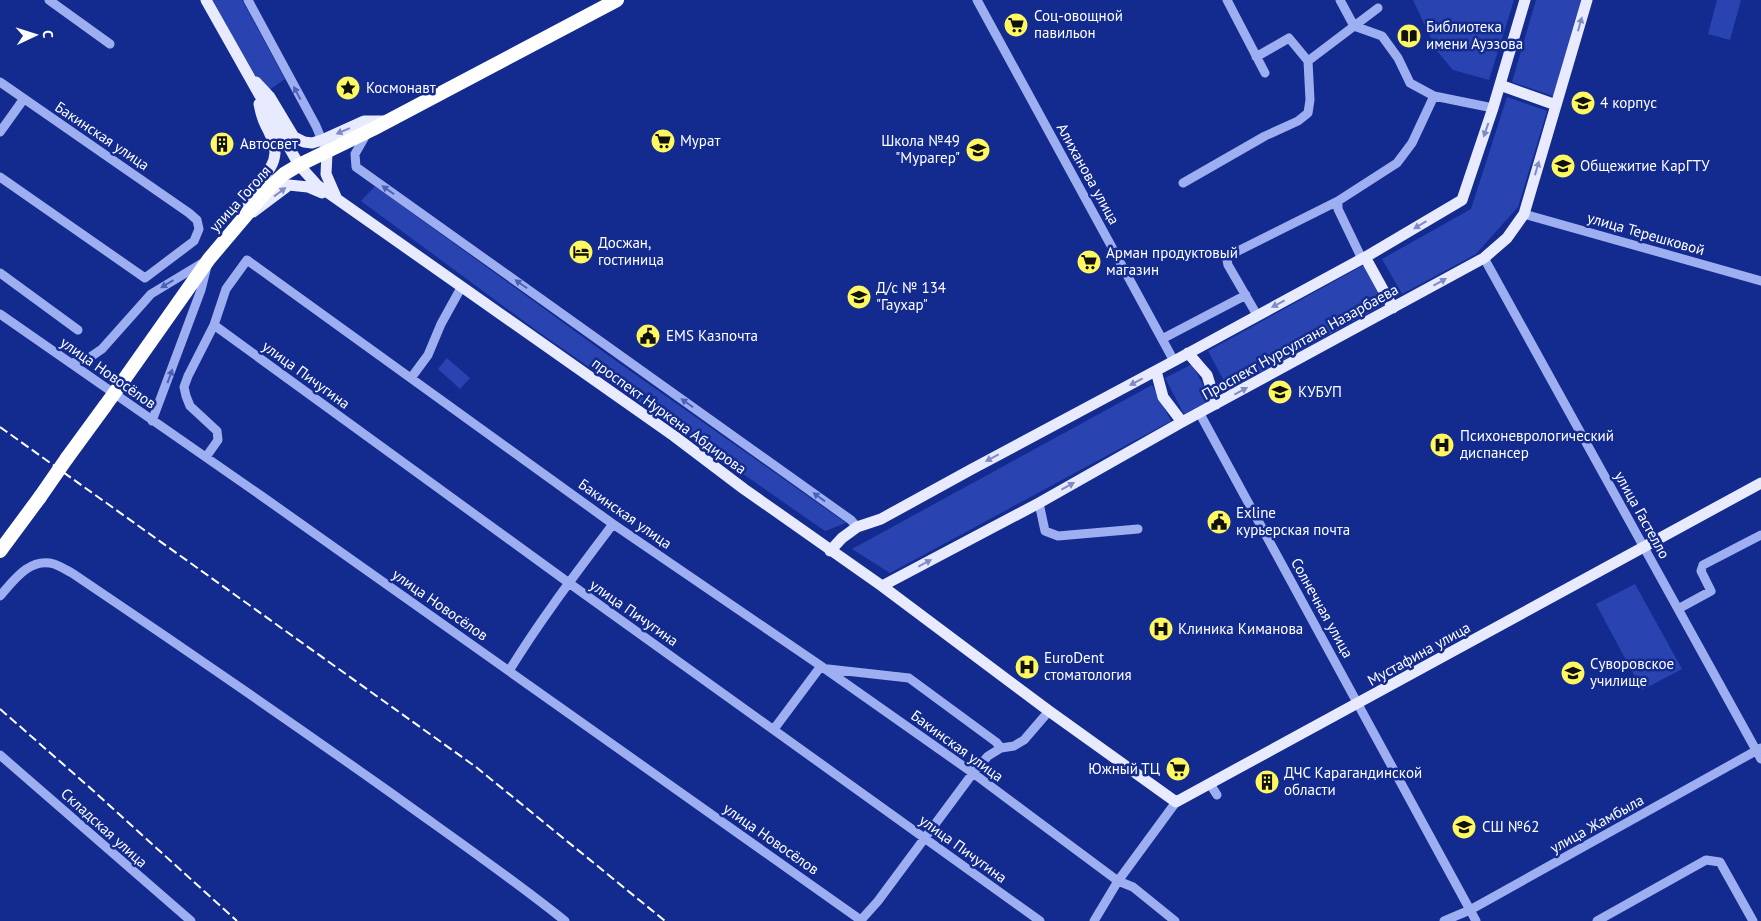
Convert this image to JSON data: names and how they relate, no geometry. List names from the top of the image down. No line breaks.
{"streets":{"highway":["улица Гоголя"],"main road":["Проспект Нурсултана Назарбаева","проспект Нуркена Абдирова","Мустафина улица"],"street":["Бакинская улица","Алиханова улица","улица Терешковой","улица Новосёлов","улица Пичугина","улица Гастелло","Солнечная улица","улица Жамбыла","Складская улица"]},"crossings":[["Бакинская улица","улица Новосёлов"],["Бакинская улица","улица Пичугина"],["Бакинская улица","Мустафина улица"],["улица Гоголя","проспект Нуркена Абдирова"],["улица Терешковой","Проспект Нурсултана Назарбаева"],["Проспект Нурсултана Назарбаева","проспект Нуркена Абдирова"],["Проспект Нурсултана Назарбаева","улица Гастелло"],["Проспект Нурсултана Назарбаева","Солнечная улица"],["проспект Нуркена Абдирова","Мустафина улица"],["улица Гастелло","Мустафина улица"],["улица Гастелло","улица Жамбыла"],["Солнечная улица","Мустафина улица"],["Солнечная улица","улица Жамбыла"]],"places":{"supermarket":["Соц-овощной павильон","Мурат","Арман продуктовый магазин","Южный ТЦ"],"library":["Библиотека имени Ауэзова"],"place":["Космонавт"],"school or university":["4 корпус","Школа №49 \"Мурагер\"","Общежитие КарГТУ","Д/с № 134 \"Гаухар\"","КУБУП","Суворовское училище","СШ №62"],"building":["Автосвет","ДЧС Карагандинской области"],"hotel":["Досжан, гостиница"],"public building":["EMS Казпочта","Exline курьерская почта"],"hospital":["Психоневрологический диспансер","Клиника Киманова","EuroDent стоматология"]},"north":"right"}
